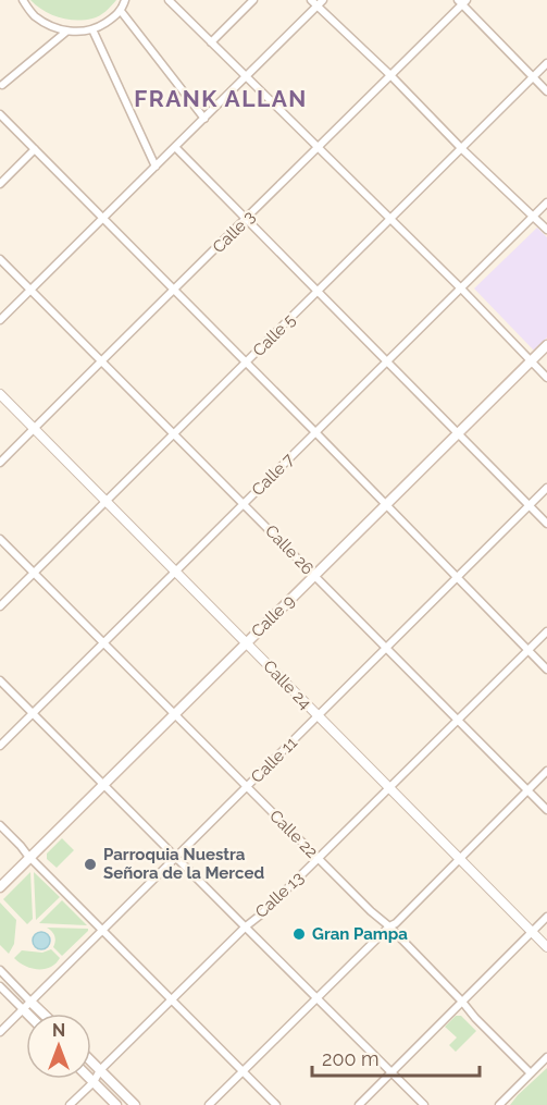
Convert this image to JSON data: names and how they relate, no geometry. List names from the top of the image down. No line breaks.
{"streets":{"main road":["Calle 9"],"street":["Calle 3","Calle 5","Calle 7","Calle 26","Calle 24","Calle 11","Calle 22","Calle 13"]},"crossings":[["Calle 3","Calle 26"],["Calle 3","Calle 24"],["Calle 5","Calle 26"],["Calle 5","Calle 24"],["Calle 5","Calle 22"],["Calle 7","Calle 26"],["Calle 7","Calle 24"],["Calle 7","Calle 22"],["Calle 26","Calle 9"],["Calle 26","Calle 11"],["Calle 26","Calle 13"],["Calle 9","Calle 24"],["Calle 9","Calle 22"],["Calle 24","Calle 11"],["Calle 24","Calle 13"],["Calle 11","Calle 22"],["Calle 22","Calle 13"]],"districts":["FRANK ALLAN"],"places":["Parroquia Nuestra Señora de la Merced","Gran Pampa"],"scale_bar":"200 m","north":"top"}
